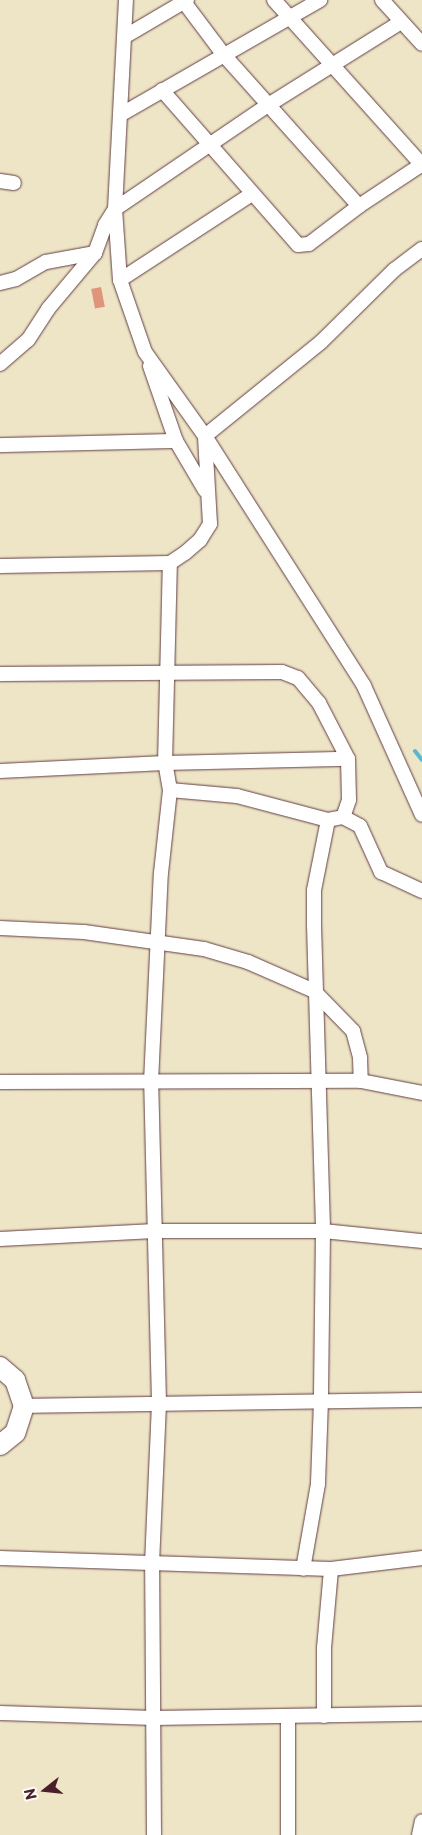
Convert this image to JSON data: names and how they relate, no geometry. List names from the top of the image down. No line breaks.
{"north":"left"}
